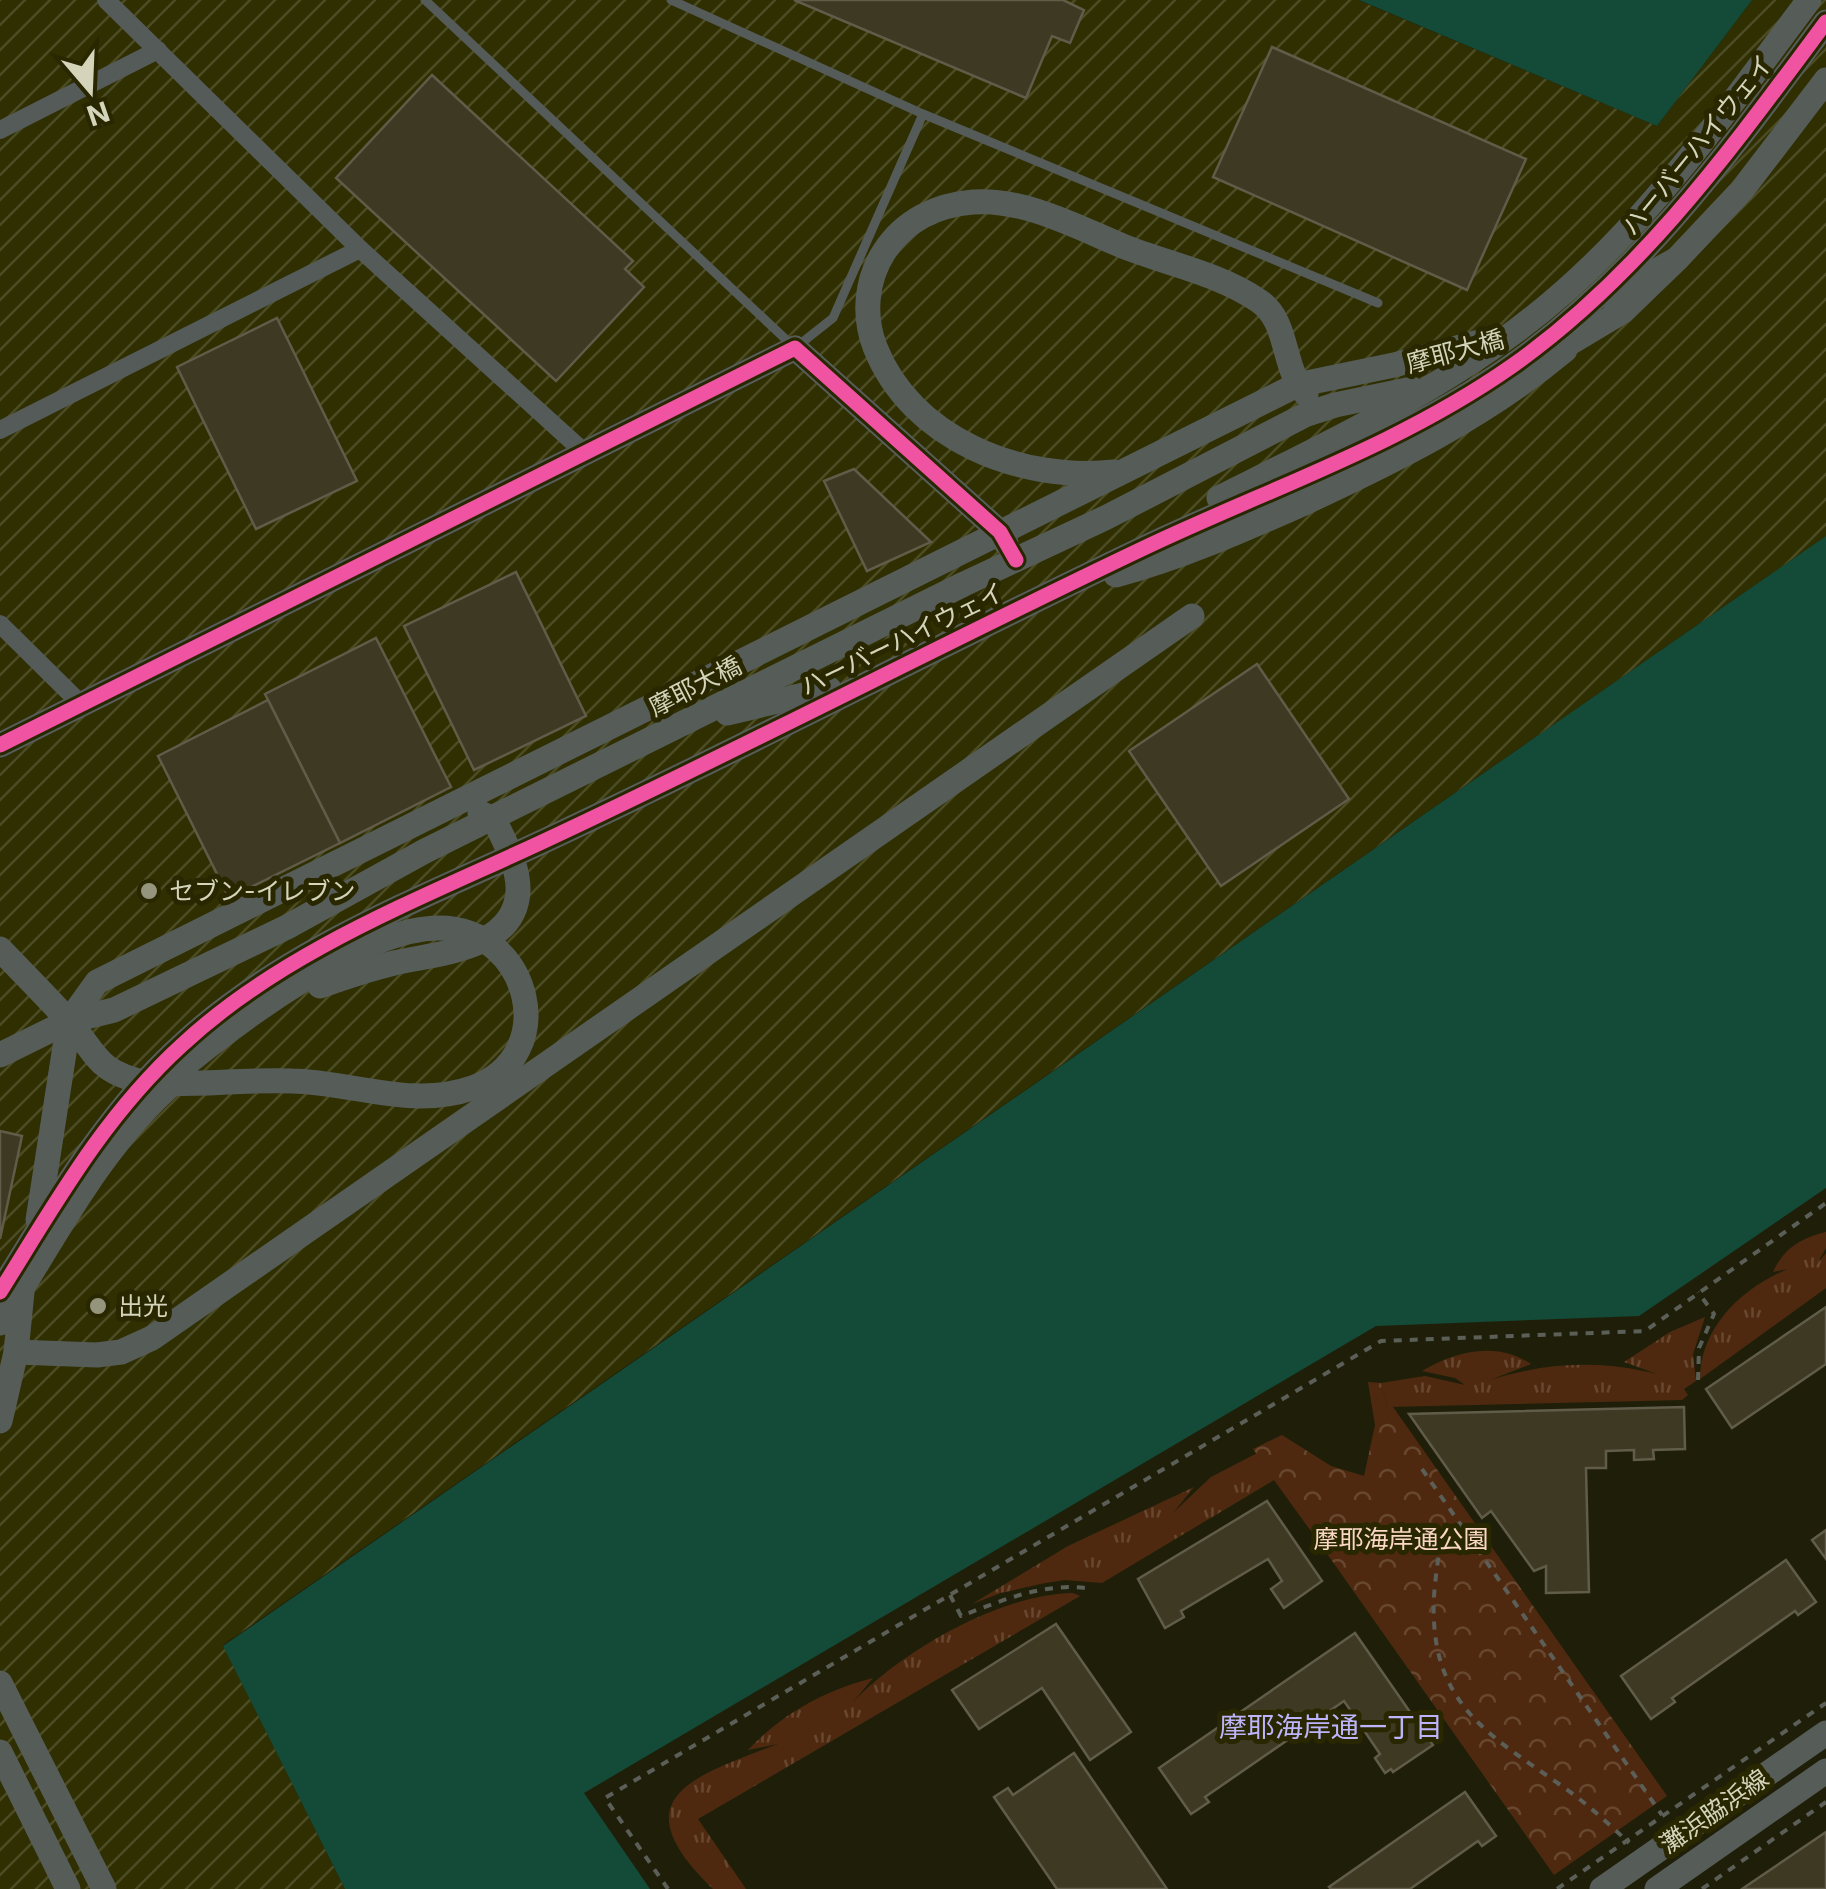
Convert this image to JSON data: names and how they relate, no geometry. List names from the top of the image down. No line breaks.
{"streets":{"street":["ハーバーハイウェイ","摩耶大橋","灘浜脇浜線"]},"districts":["摩耶海岸通一丁目"],"parks":["摩耶海岸通公園"],"places":["セブン-イレブン","出光"],"north":"bottom"}
